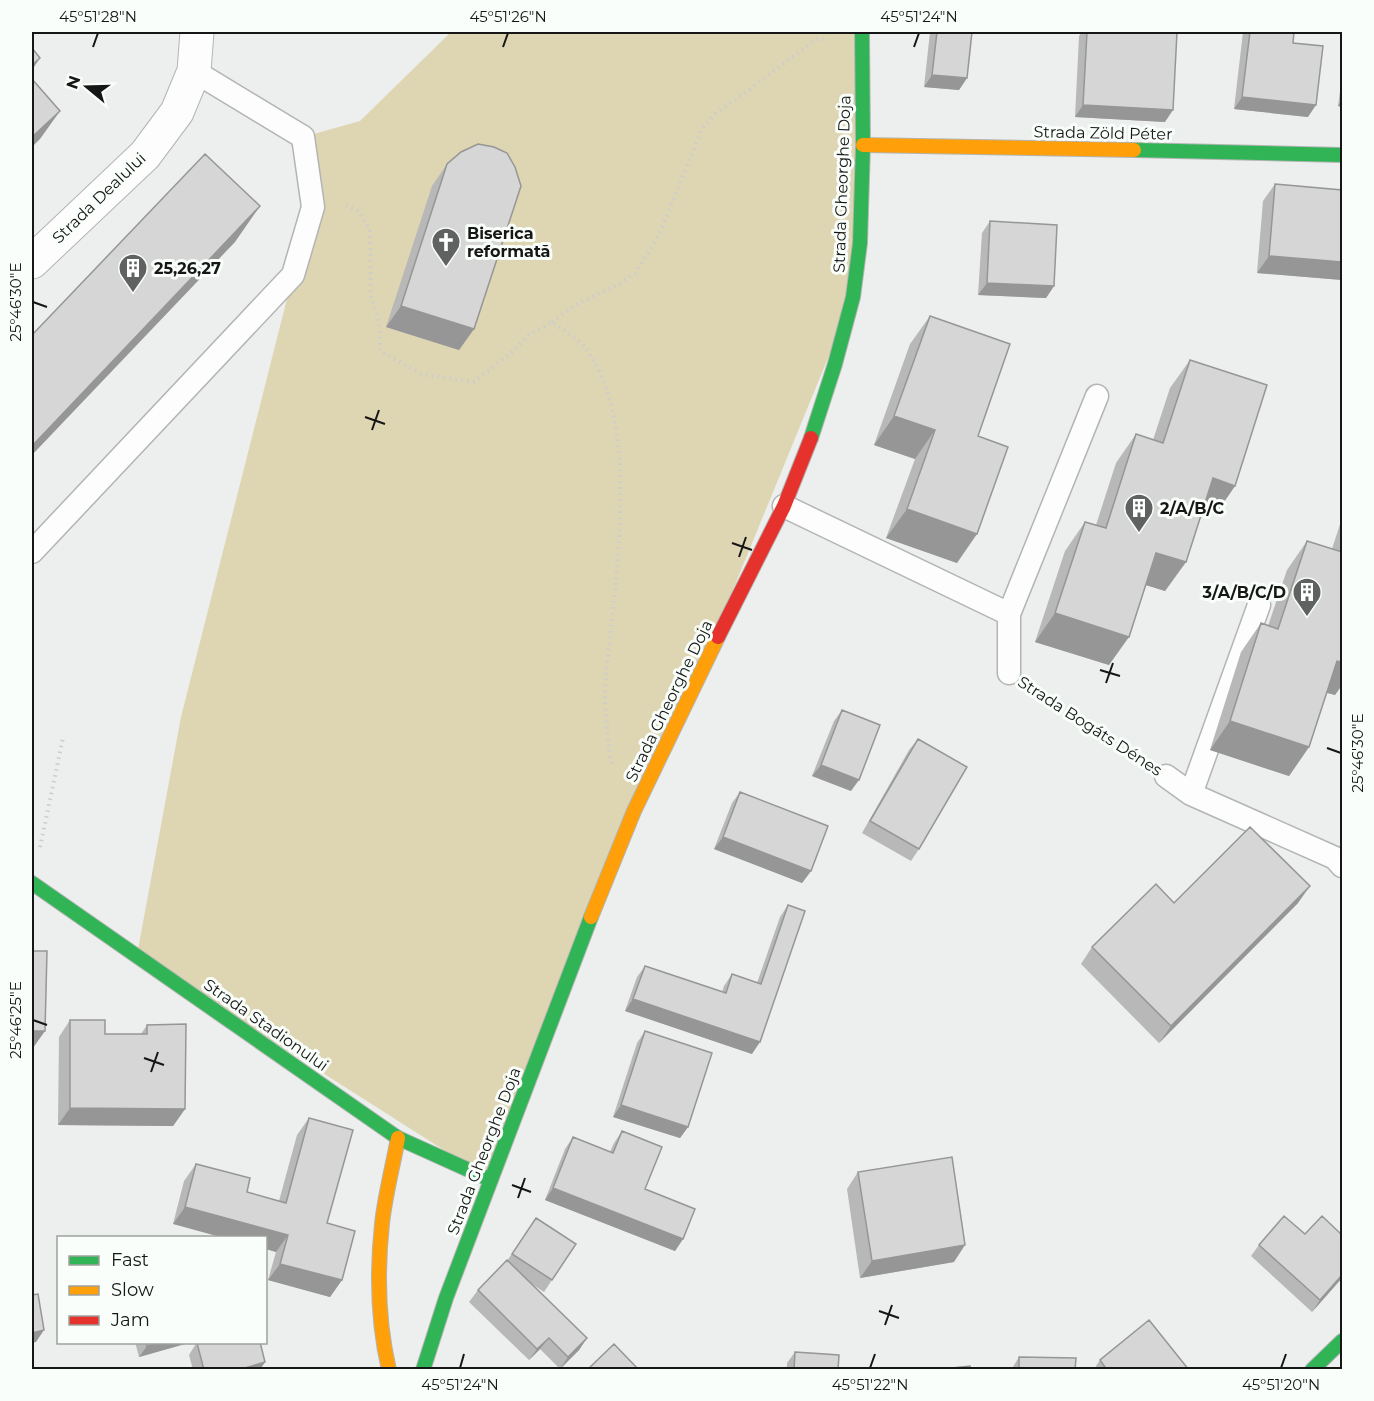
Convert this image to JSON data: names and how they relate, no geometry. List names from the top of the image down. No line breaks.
{"streets":{"street":["Strada Zöld Péter","Strada Gheorghe Doja","Strada Dealului","Strada Stadionului"],"lane":["Strada Bogáts Dénes"]},"crossings":[["Strada Zöld Péter","Strada Gheorghe Doja"],["Strada Gheorghe Doja","Strada Stadionului"]],"places":{"church":["Biserica reformată"],"building":["25,26,27","2/A/B/C","3/A/B/C/D"]},"legend":["Fast","Slow","Jam"],"north":"left","coordinates":["45°51'28\"N","45°51'26\"N","45°51'24\"N","25°46'30\"E","25°46'25\"E","45°51'22\"N","45°51'20\"N"]}
